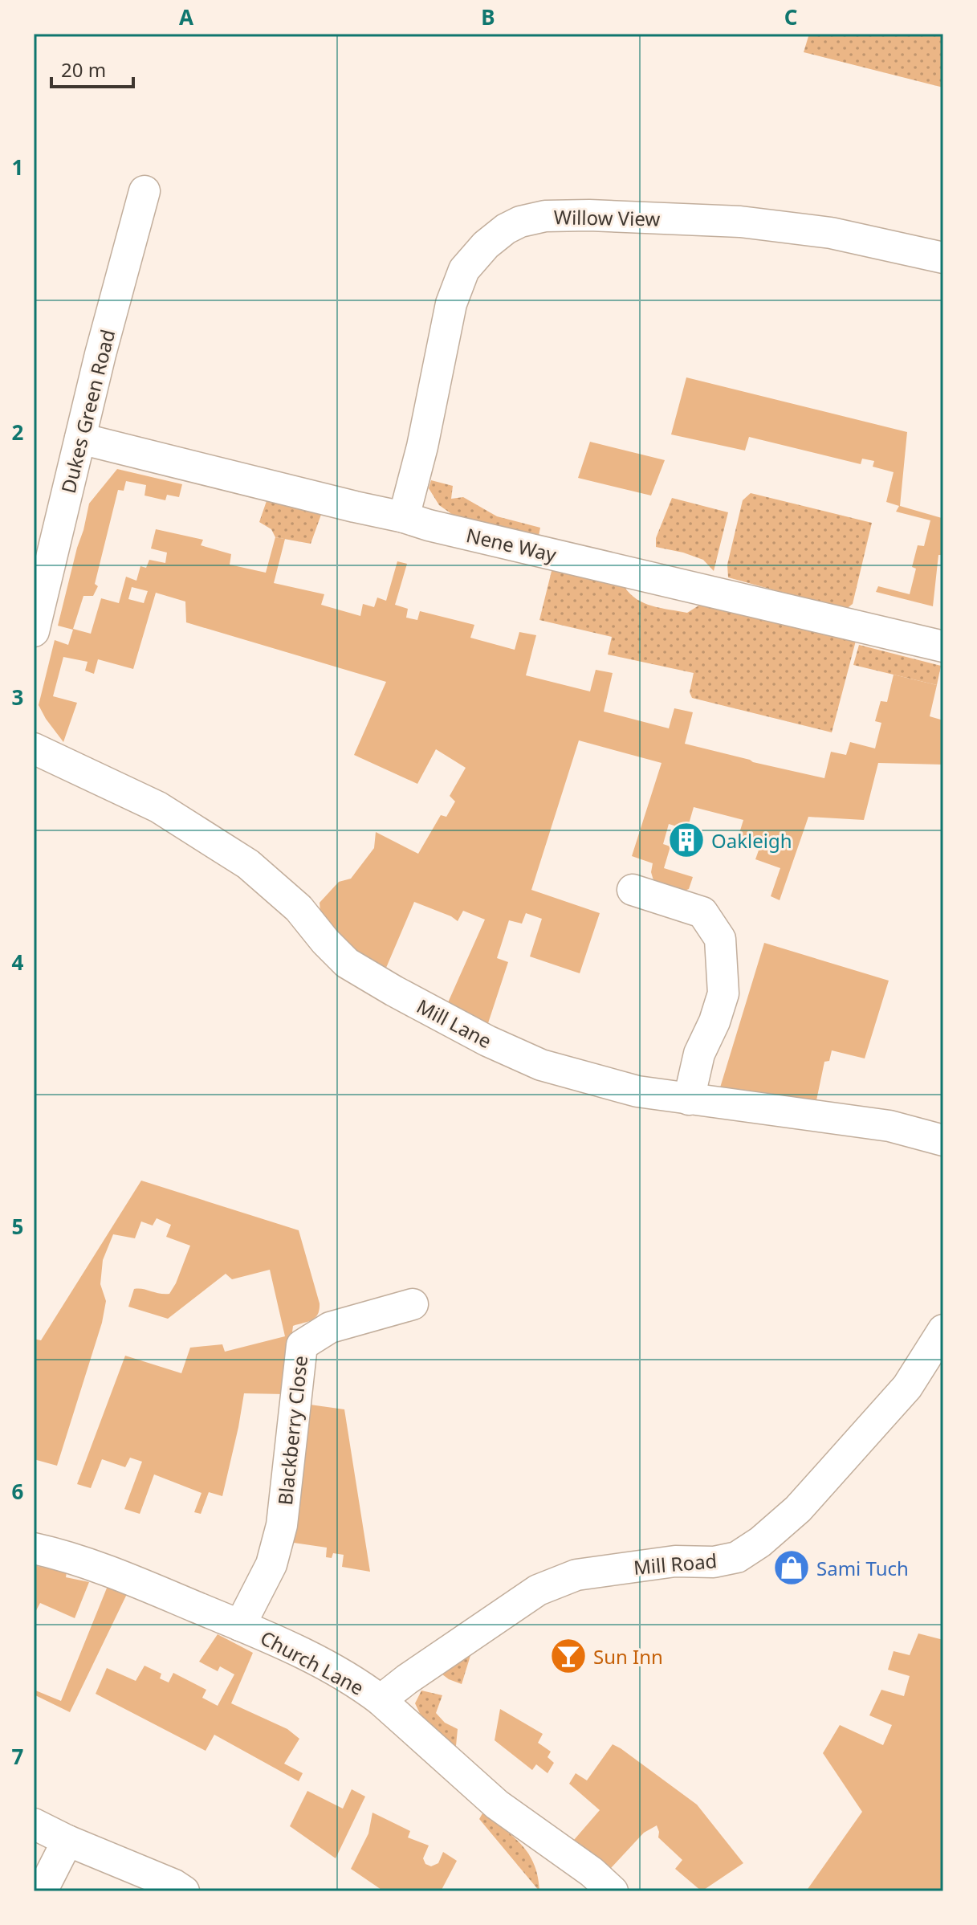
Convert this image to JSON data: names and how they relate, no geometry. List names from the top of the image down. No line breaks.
{"streets":{"street":["Willow View","Dukes Green Road","Nene Way","Mill Lane","Blackberry Close","Mill Road","Church Lane"]},"crossings":[["Willow View","Nene Way"],["Dukes Green Road","Nene Way"],["Blackberry Close","Church Lane"],["Mill Road","Church Lane"]],"places":{"building":["Oakleigh"],"shop":["Sami Tuch"],"bar":["Sun Inn"]},"scale_bar":"20 m","grid":{"columns":["A","B","C"],"rows":["1","2","3","4","5","6","7"]}}
